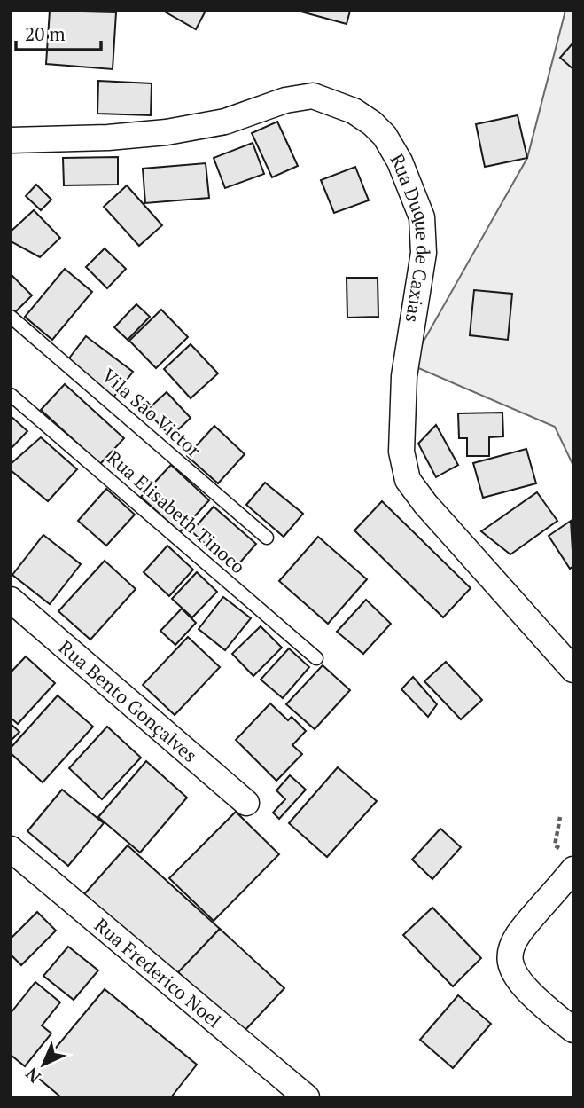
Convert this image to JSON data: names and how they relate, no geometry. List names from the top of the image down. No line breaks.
{"streets":{"street":["Rua Duque de Caxias","Rua Bento Gonçalves","Rua Frederico Noel"],"lane":["Vila São Victor","Rua Elisabeth Tinoco"]},"scale_bar":"20 m","north":"bottom left"}
